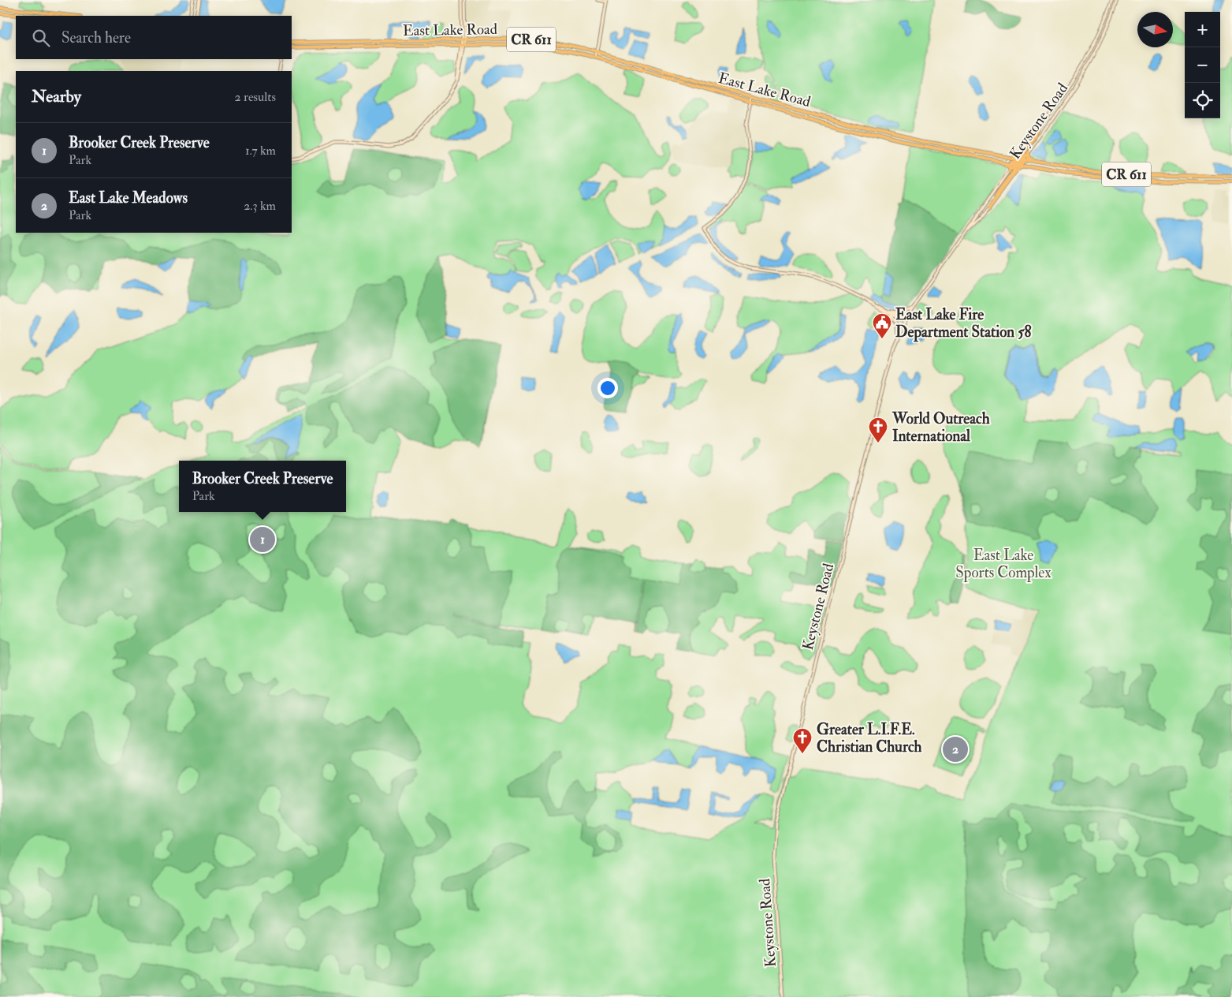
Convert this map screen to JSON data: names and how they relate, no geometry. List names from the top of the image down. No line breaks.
{"streets":{"main road":["East Lake Road","CR 611","Keystone Road"]},"parks":["East Lake Sports Complex"],"places":{"public building":["East Lake Fire Department Station 58"],"church":["World Outreach International","Greater L.I.F.E. Christian Church"]},"north":"right","page":{"map_buttons":["+","−"],"search":"Search here","heading":["Nearby","2 results"],"list":[{"mark":"1","name":"Brooker Creek Preserve","note":"Park","value":"1.7 km"},{"mark":"2","name":"East Lake Meadows","note":"Park","value":"2.3 km"}],"popup":["Brooker Creek Preserve","Park"],"pins":["1","2"]}}
